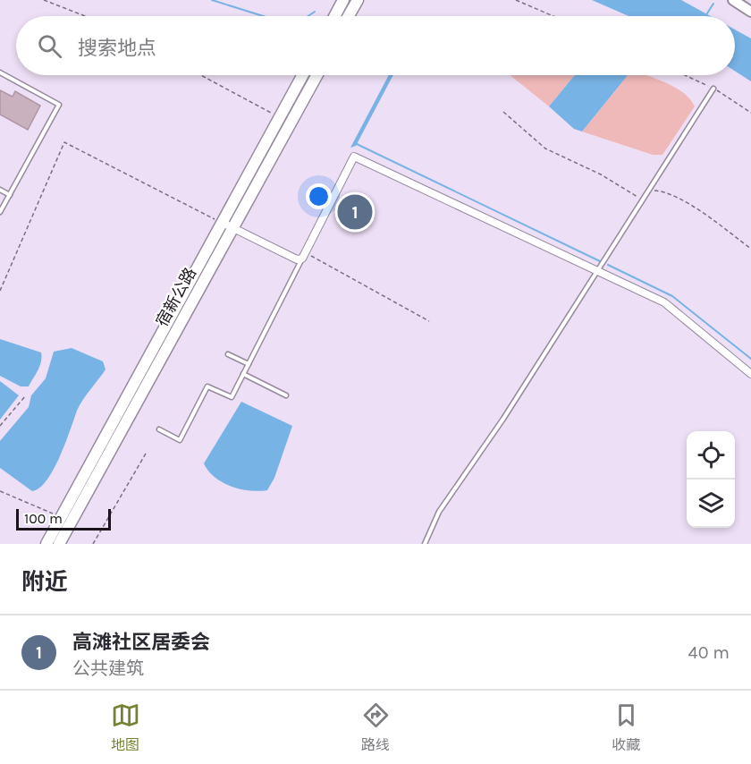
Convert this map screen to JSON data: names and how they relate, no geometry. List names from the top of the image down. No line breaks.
{"streets":{"highway":["宿新公路"]},"scale_bar":"100 m","page":{"search":"搜索地点","pins":"1","scale":"100 m","heading":"附近","list":[{"mark":"1","name":"高滩社区居委会","note":"公共建筑","value":"40 m"}],"nav":["地图","路线","收藏"]}}
